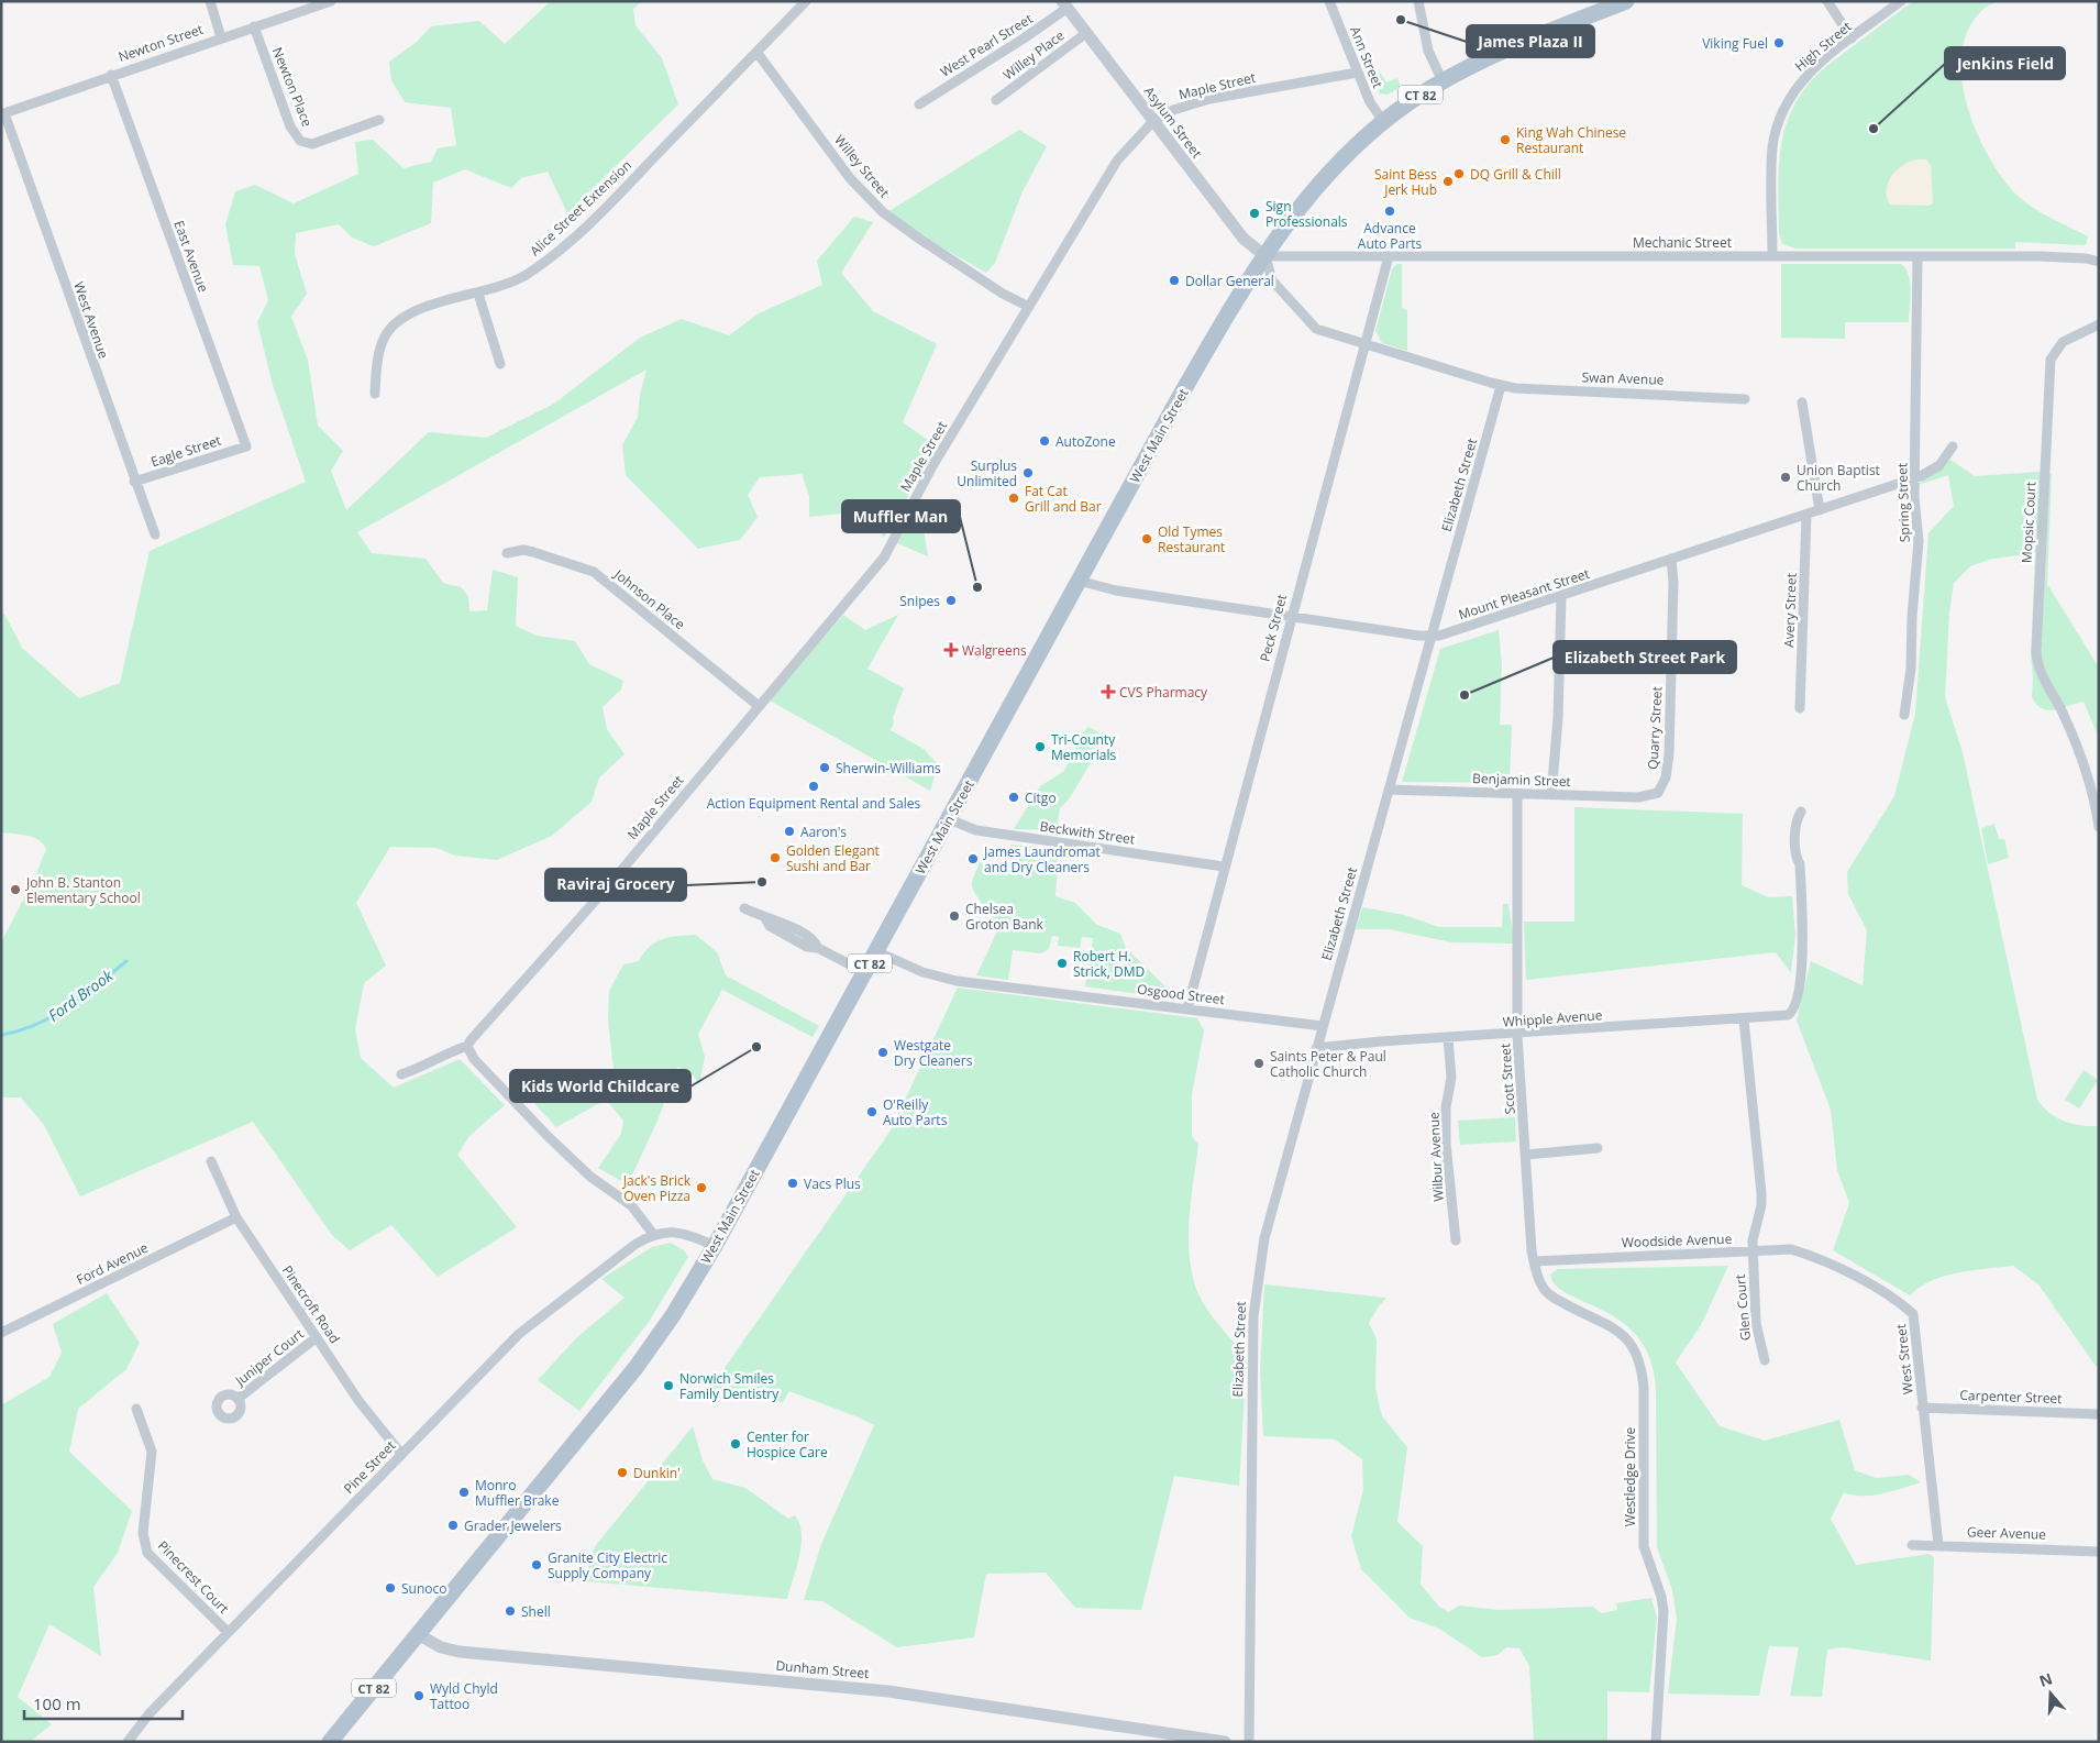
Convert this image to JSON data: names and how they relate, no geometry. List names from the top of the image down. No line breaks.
{"streets":{"main road":["CT 82","West Main Street"],"street":["Newton Street","West Pearl Street","High Street","Willey Place","Ann Street","Maple Street","Newton Place","Asylum Street","Willey Street","Alice Street Extension","Mechanic Street","East Avenue","West Avenue","Swan Avenue","Eagle Street","Elizabeth Street","Spring Street","Mopsic Court","Mount Pleasant Street","Johnson Place","Avery Street","Peck Street","Quarry Street","Benjamin Street","Beckwith Street","Osgood Street","Whipple Avenue","Scott Street","Wilbur Avenue","Woodside Avenue","Ford Avenue","Pinecroft Road","Glen Court","Juniper Court","West Street","Carpenter Street","Pine Street","Westledge Drive","Geer Avenue","Pinecrest Court","Dunham Street"]},"crossings":[["Newton Street","Newton Place"],["Newton Street","East Avenue"],["Newton Street","West Avenue"],["West Pearl Street","Asylum Street"],["High Street","Mechanic Street"],["Willey Place","Asylum Street"],["Ann Street","Maple Street"],["Ann Street","West Main Street"],["Maple Street","Asylum Street"],["Maple Street","Willey Street"],["Maple Street","Johnson Place"],["Asylum Street","Mechanic Street"],["Asylum Street","West Main Street"],["Willey Street","Alice Street Extension"],["Mechanic Street","West Main Street"],["Mechanic Street","Spring Street"],["Mechanic Street","Peck Street"],["East Avenue","Eagle Street"],["West Avenue","Eagle Street"],["Swan Avenue","Elizabeth Street"],["West Main Street","Mount Pleasant Street"],["West Main Street","Beckwith Street"],["West Main Street","Osgood Street"],["West Main Street","Dunham Street"],["Elizabeth Street","Mount Pleasant Street"],["Elizabeth Street","Benjamin Street"],["Elizabeth Street","Osgood Street"],["Elizabeth Street","Whipple Avenue"],["Spring Street","Mount Pleasant Street"],["Mount Pleasant Street","Avery Street"],["Mount Pleasant Street","Peck Street"],["Mount Pleasant Street","Quarry Street"],["Peck Street","Beckwith Street"],["Peck Street","Osgood Street"],["Quarry Street","Benjamin Street"],["Benjamin Street","Scott Street"],["Whipple Avenue","Scott Street"],["Whipple Avenue","Wilbur Avenue"],["Whipple Avenue","Woodside Avenue"],["Scott Street","Woodside Avenue"],["Scott Street","Westledge Drive"],["Woodside Avenue","Glen Court"],["Woodside Avenue","West Street"],["Woodside Avenue","Westledge Drive"],["Ford Avenue","Pinecroft Road"],["Pinecroft Road","Juniper Court"],["Pinecroft Road","Pine Street"],["Glen Court","West Street"],["West Street","Carpenter Street"],["West Street","Geer Avenue"],["Pine Street","Pinecrest Court"]],"water":["Ford Brook"],"places":{"other":["James Plaza II","Viking Fuel","Jenkins Field","King Wah Chinese Restaurant","DQ Grill & Chill","Saint Bess Jerk Hub","Advance Auto Parts","Sign Professionals","Dollar General","AutoZone","Surplus Unlimited","Union Baptist Church","Fat Cat Grill and Bar","Old Tymes Restaurant","Muffler Man","Snipes","Elizabeth Street Park","Tri-County Memorials","Sherwin-Williams","Action Equipment Rental and Sales","Citgo","Aaron's","Golden Elegant Sushi and Bar","James Laundromat and Dry Cleaners","Raviraj Grocery","John B. Stanton Elementary School","Chelsea Groton Bank","Robert H. Strick, DMD","Kids World Childcare","Westgate Dry Cleaners","Saints Peter & Paul Catholic Church","O'Reilly Auto Parts","Vacs Plus","Jack's Brick Oven Pizza","Norwich Smiles Family Dentistry","Center for Hospice Care","Dunkin'","Monro Muffler Brake","Grader Jewelers","Granite City Electric Supply Company","Sunoco","Shell","Wyld Chyld Tattoo"],"health":["Walgreens","CVS Pharmacy"]},"scale_bar":"100 m","north":"top"}
